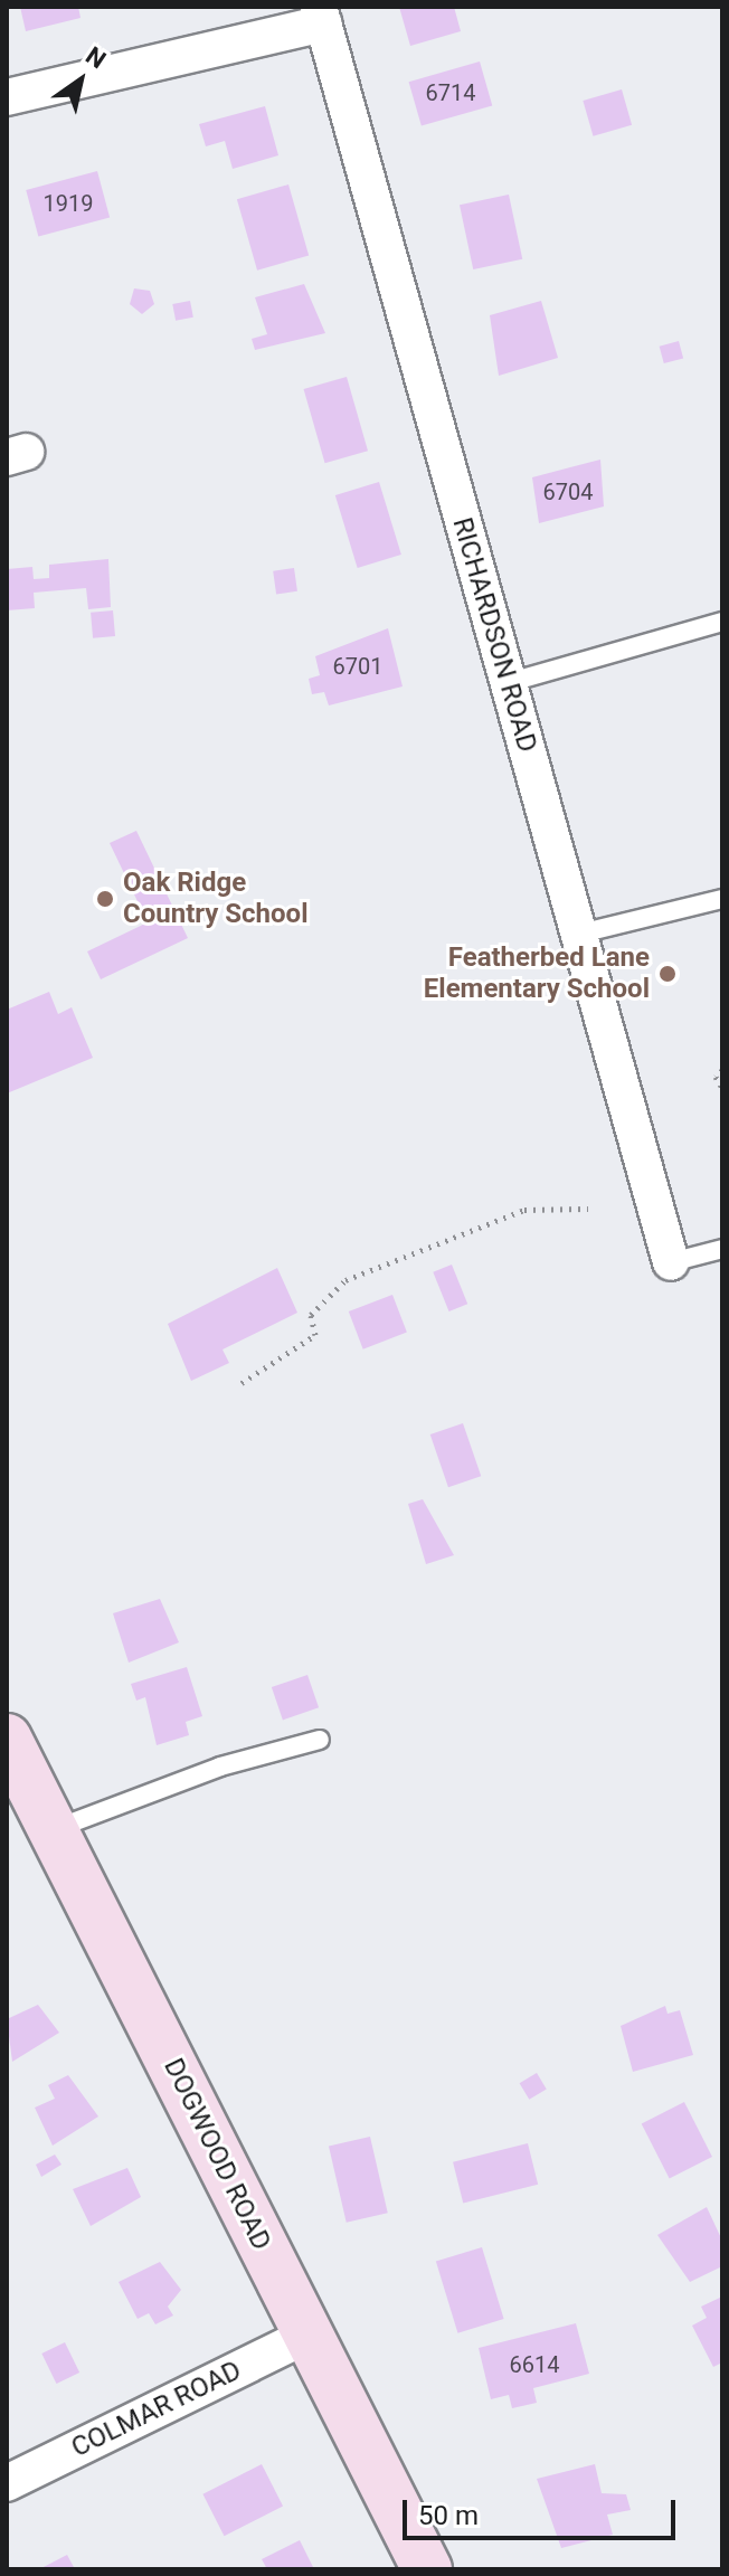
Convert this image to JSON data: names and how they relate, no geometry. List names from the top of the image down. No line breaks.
{"streets":{"main road":["DOGWOOD ROAD"],"street":["RICHARDSON ROAD","COLMAR ROAD"]},"crossings":[["DOGWOOD ROAD","COLMAR ROAD"]],"places":["Oak Ridge Country School","Featherbed Lane Elementary School"],"house_numbers":["6714","1919","6704","6701","6614"],"scale_bar":"50 m","north":"top right"}
